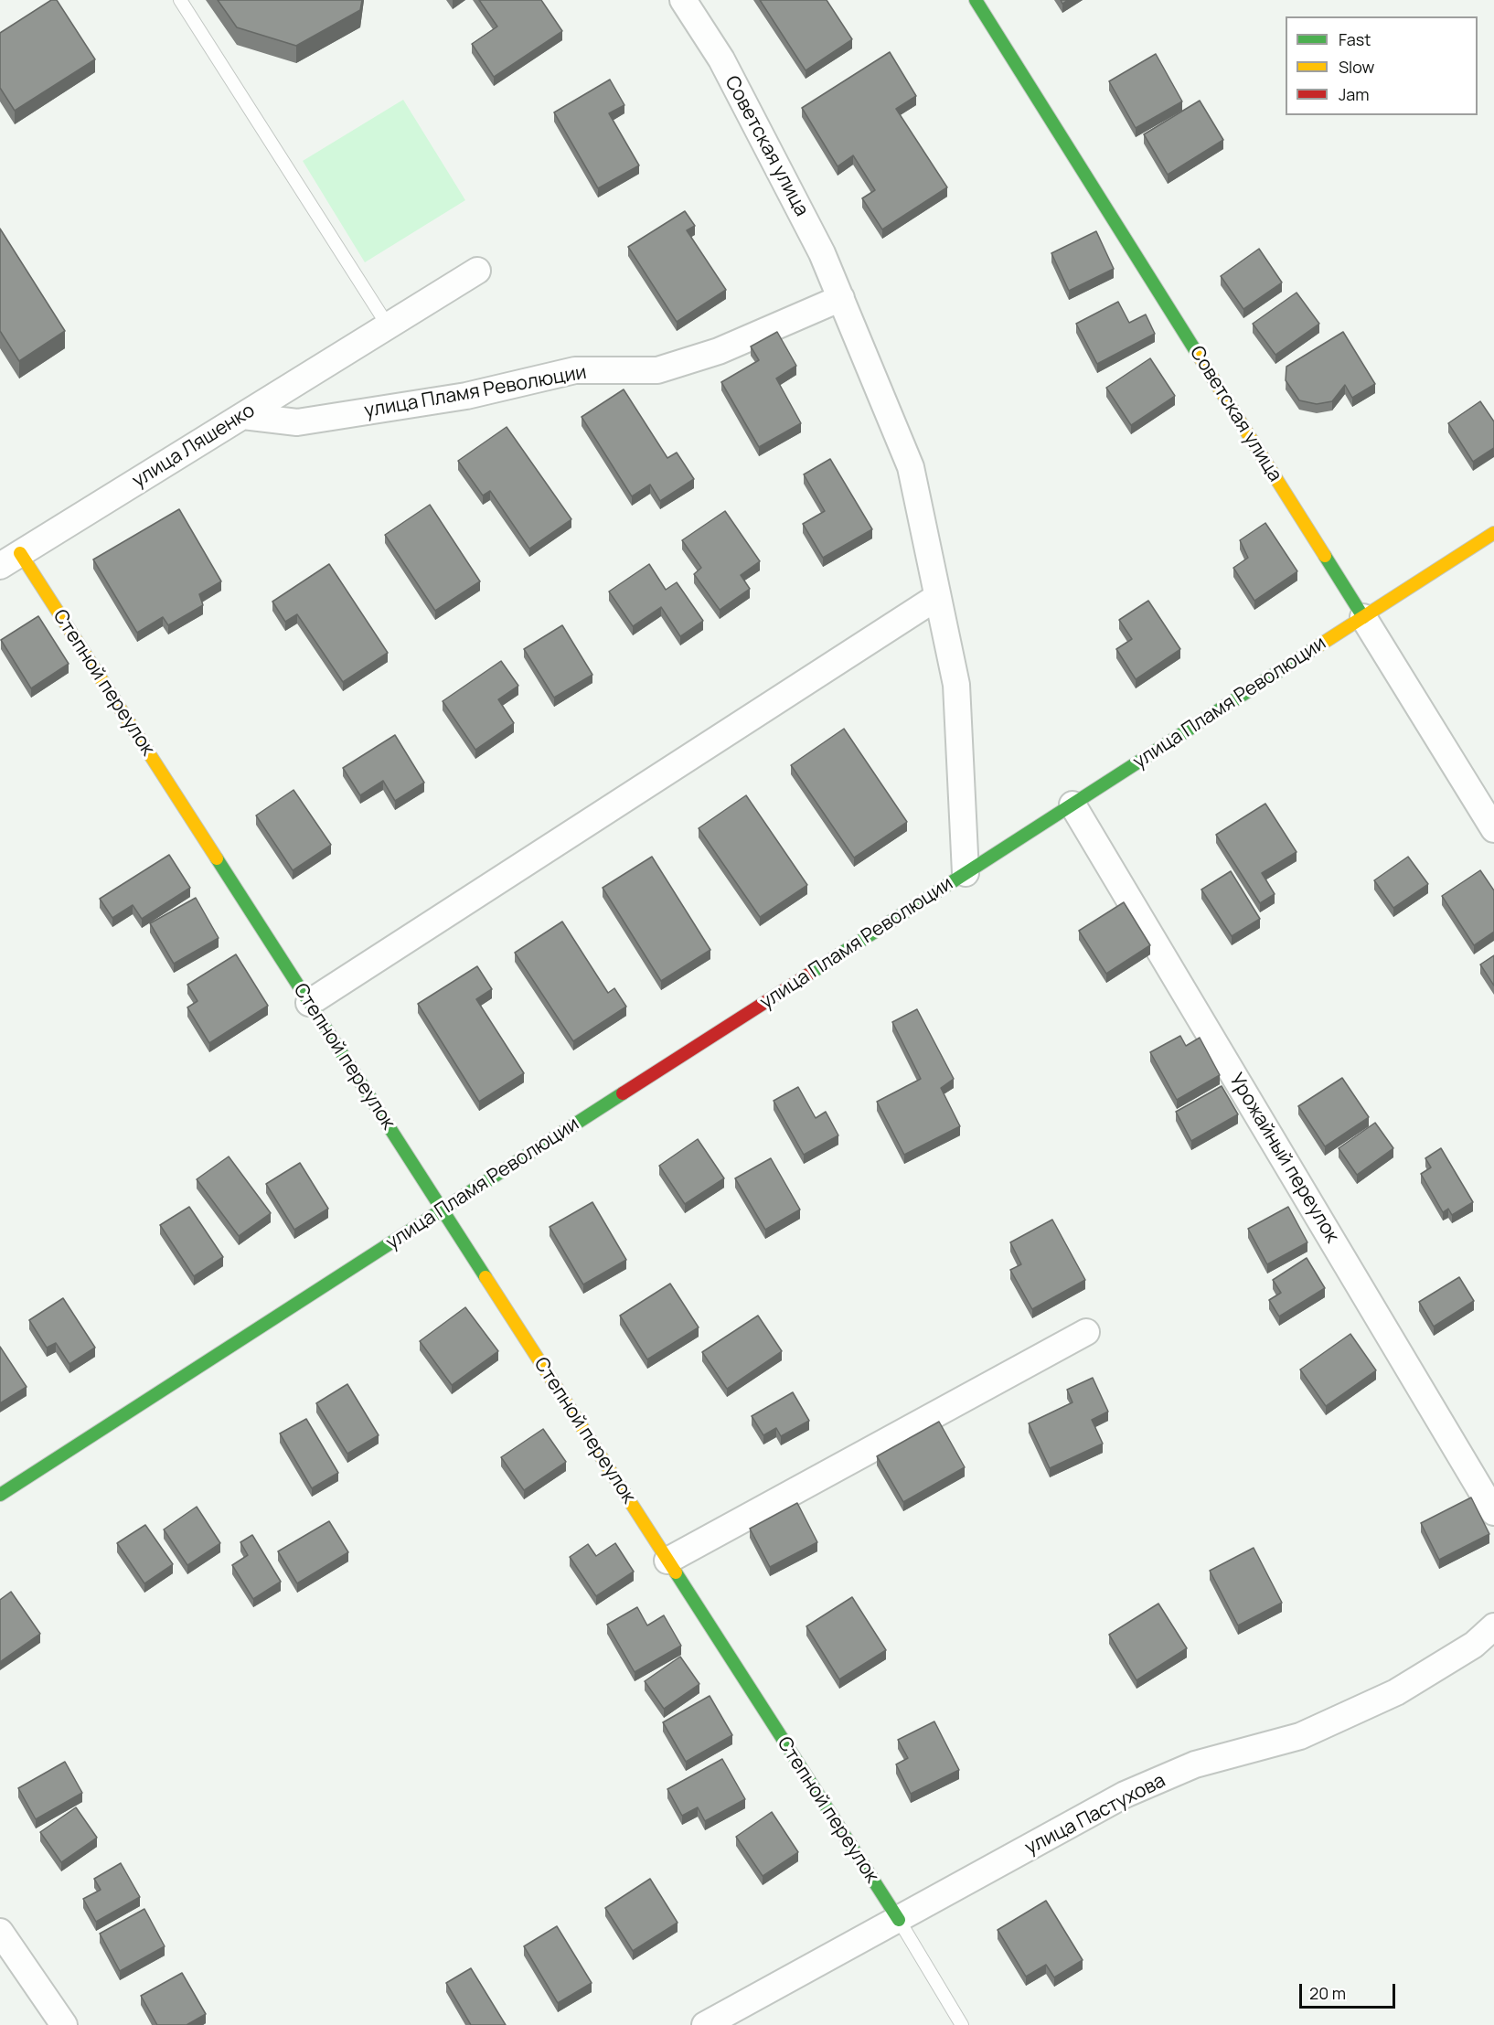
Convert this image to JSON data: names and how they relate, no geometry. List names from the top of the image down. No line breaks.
{"streets":{"street":["Советская улица","улица Пламя Революции","улица Ляшенко","Степной переулок","Урожайный переулок","улица Пастухова"]},"crossings":[["Советская улица","улица Пламя Революции"],["улица Пламя Революции","улица Ляшенко"],["улица Пламя Революции","Степной переулок"],["улица Пламя Революции","Урожайный переулок"],["улица Ляшенко","Степной переулок"],["Степной переулок","улица Пастухова"]],"legend":["Fast","Slow","Jam"],"scale_bar":"20 m"}
